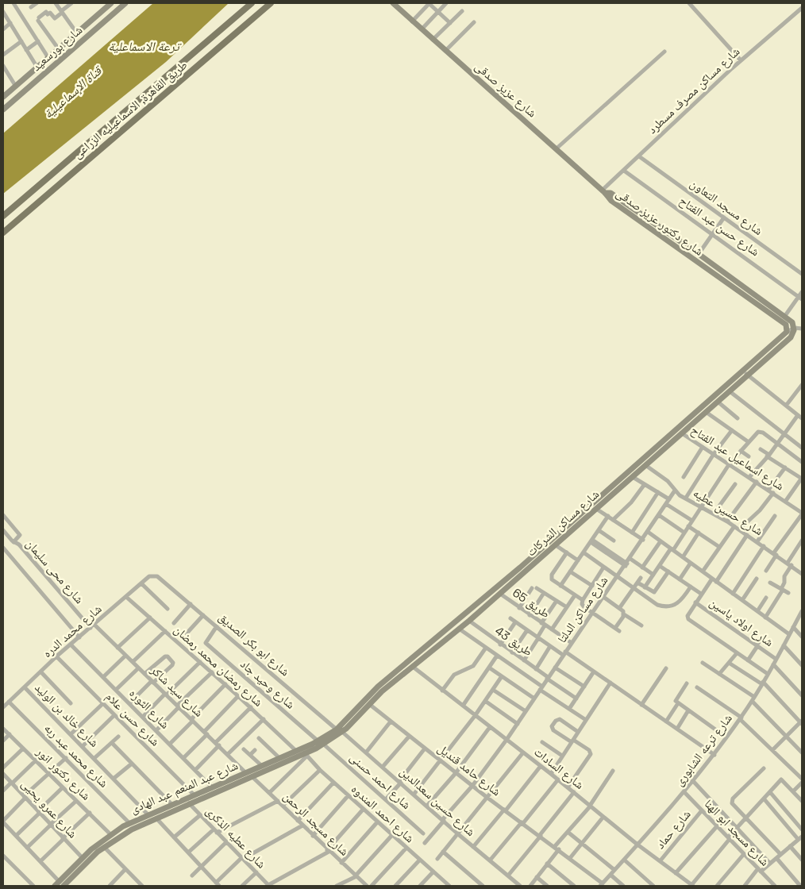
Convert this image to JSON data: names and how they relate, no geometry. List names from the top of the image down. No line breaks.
{"streets":{"main road":["طريق القاهرة, الاسماعيليه الزراعى"],"street":["شارع بورسعيد","شارع عزيز صدقى","شارع مساكن مصرف مسطرد","شارع مسجد التعاون","شارع دكتور عزيز صدقى","شارع حسن عبد الفتاح","شارع اسماعيل عبد الفتاح","شارع حسين عطيه","شارع مساكن الشركات","شارع محى سليمان","طريق 65","شارع مساكن الدلتا","شارع اولاد ياسين","شارع محمد الدره","طريق 43","شارع ابو بكر الصديق","شارع رمضان محمد رمضان","شارع وحيد جاد","شارع سيد شاكر","شارع الثوره","شارع خالد بن الوليد","شارع حسن علام","شارع ترعه الشابورى","شارع محمد عبد ربه","شارع السادات","شارع حامد قنديل","شارع دكتور انور","شارع احمد حسنى","شارع عبد المنعم عبد الهادى","شارع حسين سعدالدين","شارع عمرو يحيى","شارع احمد المندوه","شارع مسجد الرحمن","شارع حماد","شارع مسجد ابو الهنا","شارع عطيه الذكرى"]},"crossings":[["شارع عزيز صدقى","شارع مساكن مصرف مسطرد"],["شارع عزيز صدقى","شارع دكتور عزيز صدقى"],["شارع مساكن مصرف مسطرد","شارع مسجد التعاون"],["شارع مساكن مصرف مسطرد","شارع دكتور عزيز صدقى"],["شارع مساكن مصرف مسطرد","شارع حسن عبد الفتاح"],["شارع دكتور عزيز صدقى","شارع مساكن الشركات"],["شارع اسماعيل عبد الفتاح","شارع مساكن الشركات"],["شارع حسين عطيه","شارع مساكن الشركات"],["شارع حسين عطيه","شارع مساكن الدلتا"],["شارع مساكن الشركات","طريق 65"],["شارع مساكن الشركات","طريق 43"],["شارع مساكن الشركات","شارع ابو بكر الصديق"],["شارع مساكن الشركات","شارع السادات"],["شارع مساكن الشركات","شارع حامد قنديل"],["شارع مساكن الشركات","شارع عبد المنعم عبد الهادى"],["شارع مساكن الشركات","شارع حسين سعدالدين"],["شارع محى سليمان","شارع محمد الدره"],["طريق 65","شارع مساكن الدلتا"],["شارع مساكن الدلتا","طريق 43"],["شارع مساكن الدلتا","شارع السادات"],["شارع مساكن الدلتا","شارع حامد قنديل"],["شارع مساكن الدلتا","شارع حسين سعدالدين"],["شارع اولاد ياسين","شارع ترعه الشابورى"],["شارع محمد الدره","شارع ابو بكر الصديق"],["شارع محمد الدره","شارع رمضان محمد رمضان"],["شارع محمد الدره","شارع سيد شاكر"],["شارع محمد الدره","شارع الثوره"],["شارع محمد الدره","شارع خالد بن الوليد"],["شارع محمد الدره","شارع حسن علام"],["شارع محمد الدره","شارع محمد عبد ربه"],["شارع ابو بكر الصديق","شارع عبد المنعم عبد الهادى"],["شارع رمضان محمد رمضان","شارع عبد المنعم عبد الهادى"],["شارع وحيد جاد","شارع عبد المنعم عبد الهادى"],["شارع سيد شاكر","شارع عبد المنعم عبد الهادى"],["شارع الثوره","شارع عبد المنعم عبد الهادى"],["شارع خالد بن الوليد","شارع عبد المنعم عبد الهادى"],["شارع حسن علام","شارع عبد المنعم عبد الهادى"],["شارع ترعه الشابورى","شارع السادات"],["شارع ترعه الشابورى","شارع حامد قنديل"],["شارع ترعه الشابورى","شارع مسجد ابو الهنا"],["شارع محمد عبد ربه","شارع عبد المنعم عبد الهادى"],["شارع السادات","شارع حماد"],["شارع دكتور انور","شارع عبد المنعم عبد الهادى"],["شارع احمد حسنى","شارع عبد المنعم عبد الهادى"],["شارع عبد المنعم عبد الهادى","شارع حسين سعدالدين"],["شارع عبد المنعم عبد الهادى","شارع عمرو يحيى"],["شارع عبد المنعم عبد الهادى","شارع احمد المندوه"],["شارع عبد المنعم عبد الهادى","شارع مسجد الرحمن"],["شارع عبد المنعم عبد الهادى","شارع عطيه الذكرى"],["شارع حماد","شارع مسجد ابو الهنا"]],"water":["ترعة الاسماعلية","قناة الإسماعيلية"]}
